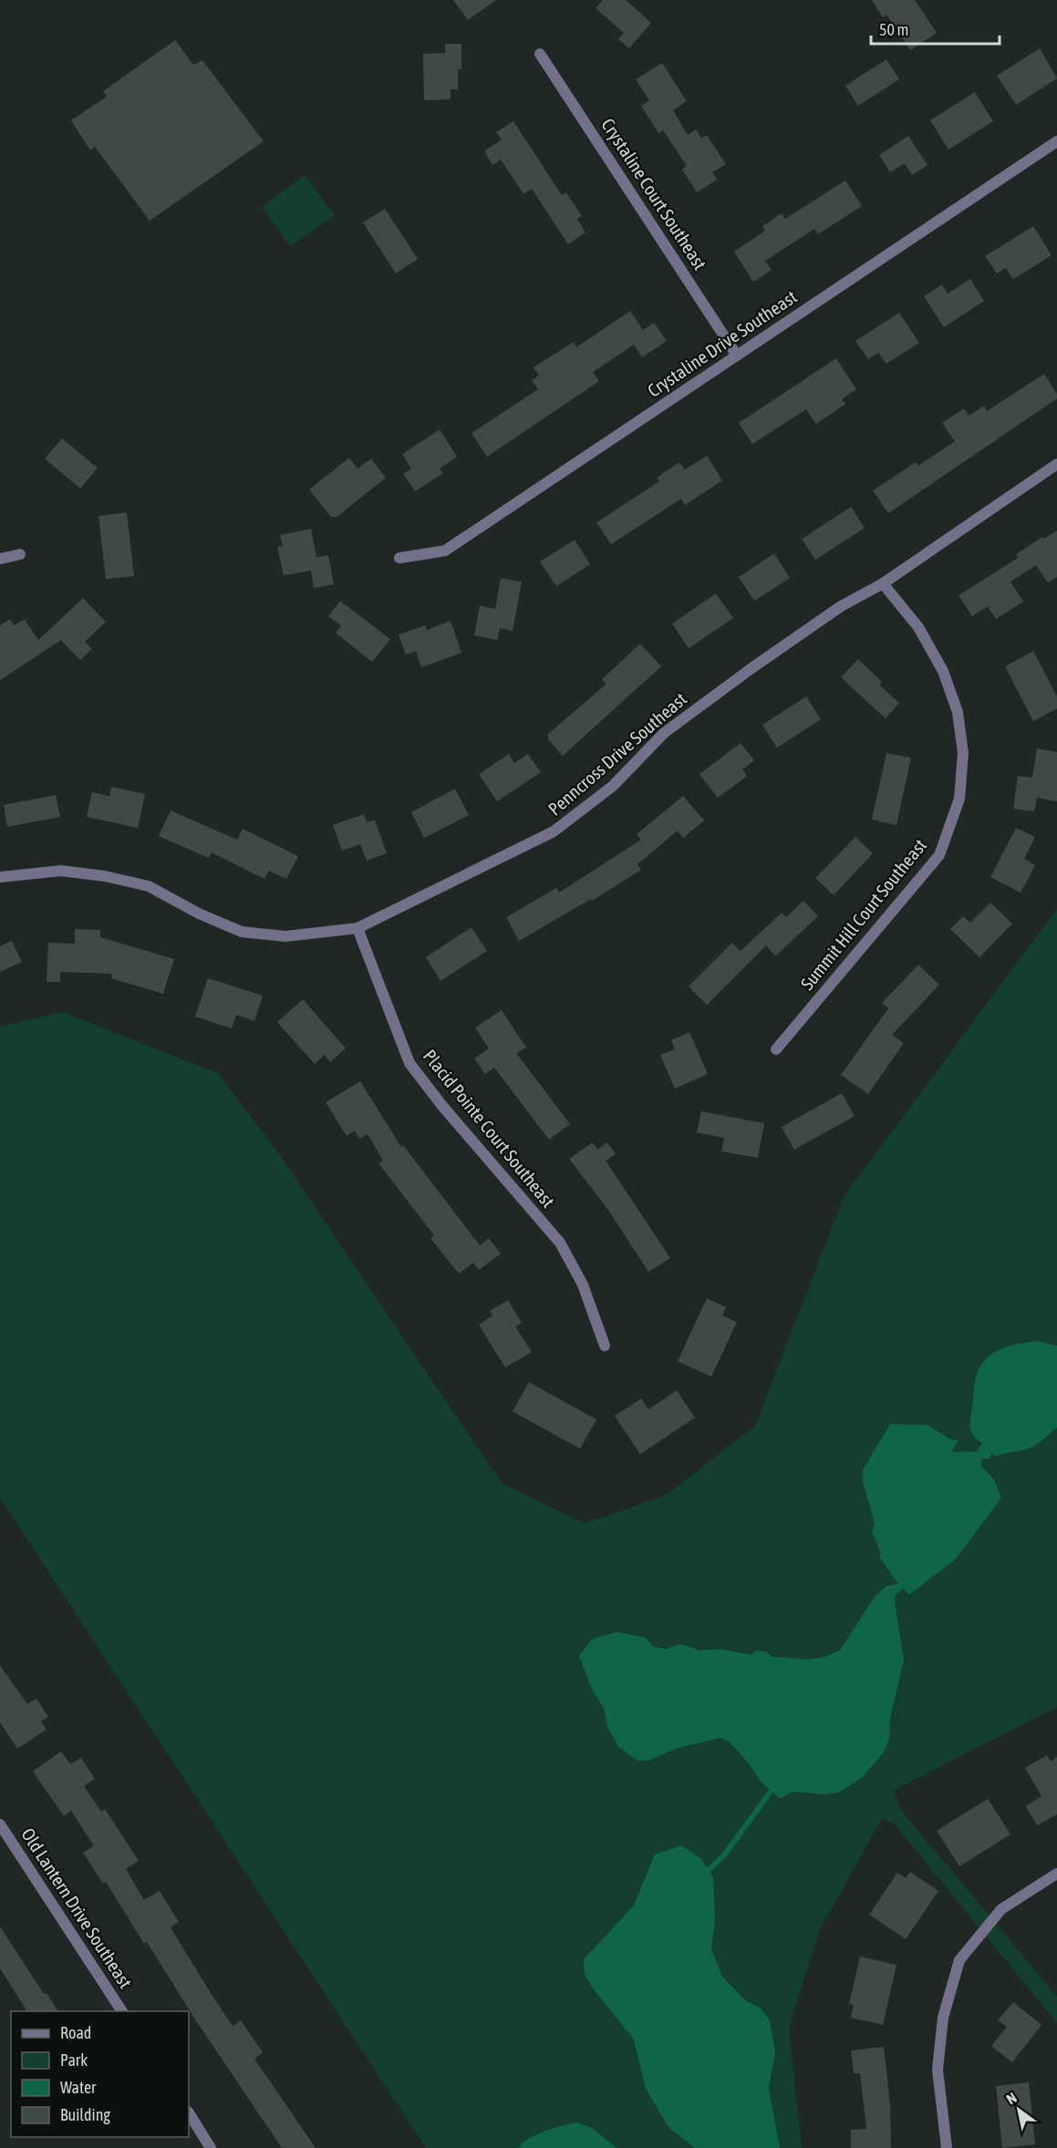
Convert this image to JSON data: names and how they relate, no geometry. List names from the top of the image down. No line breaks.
{"streets":{"street":["Crystaline Court Southeast","Crystaline Drive Southeast","Penncross Drive Southeast","Summit Hill Court Southeast","Placid Pointe Court Southeast","Old Lantern Drive Southeast"]},"crossings":[["Crystaline Court Southeast","Crystaline Drive Southeast"],["Penncross Drive Southeast","Summit Hill Court Southeast"],["Penncross Drive Southeast","Placid Pointe Court Southeast"]],"legend":["Road","Park","Water","Building"],"scale_bar":"50 m","north":"top left"}
